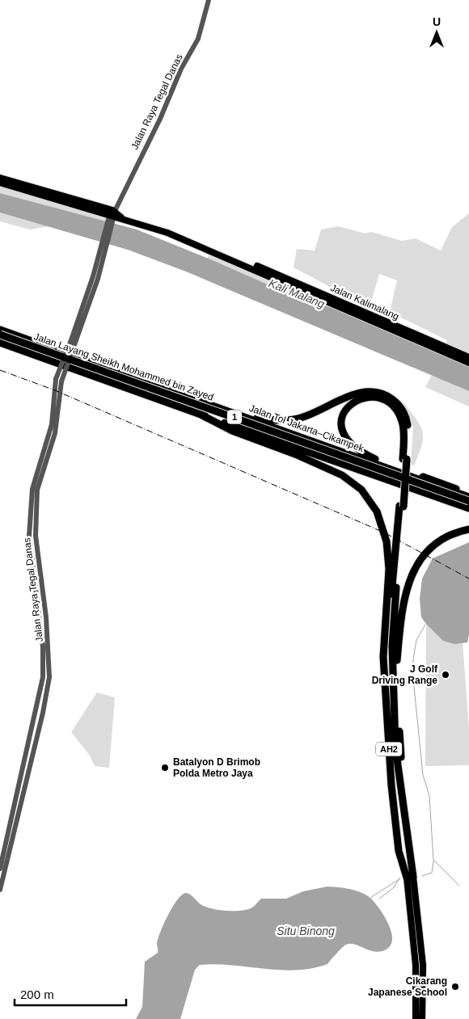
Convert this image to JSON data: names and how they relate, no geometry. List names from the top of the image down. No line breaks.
{"streets":{"highway":["Jalan Layang Sheikh Mohammed bin Zayed","1","Jalan Tol Jakarta–Cikampek","AH2"],"main road":["Jalan Kalimalang"],"street":["Jalan Raya Tegal Danas"]},"crossings":[["Jalan Raya Tegal Danas","Jalan Kalimalang"]],"water":["Kali Malang","Situ Binong"],"places":["J Golf Driving Range","Batalyon D Brimob Polda Metro Jaya","Cikarang Japanese School"],"scale_bar":"200 m","north":"top"}
